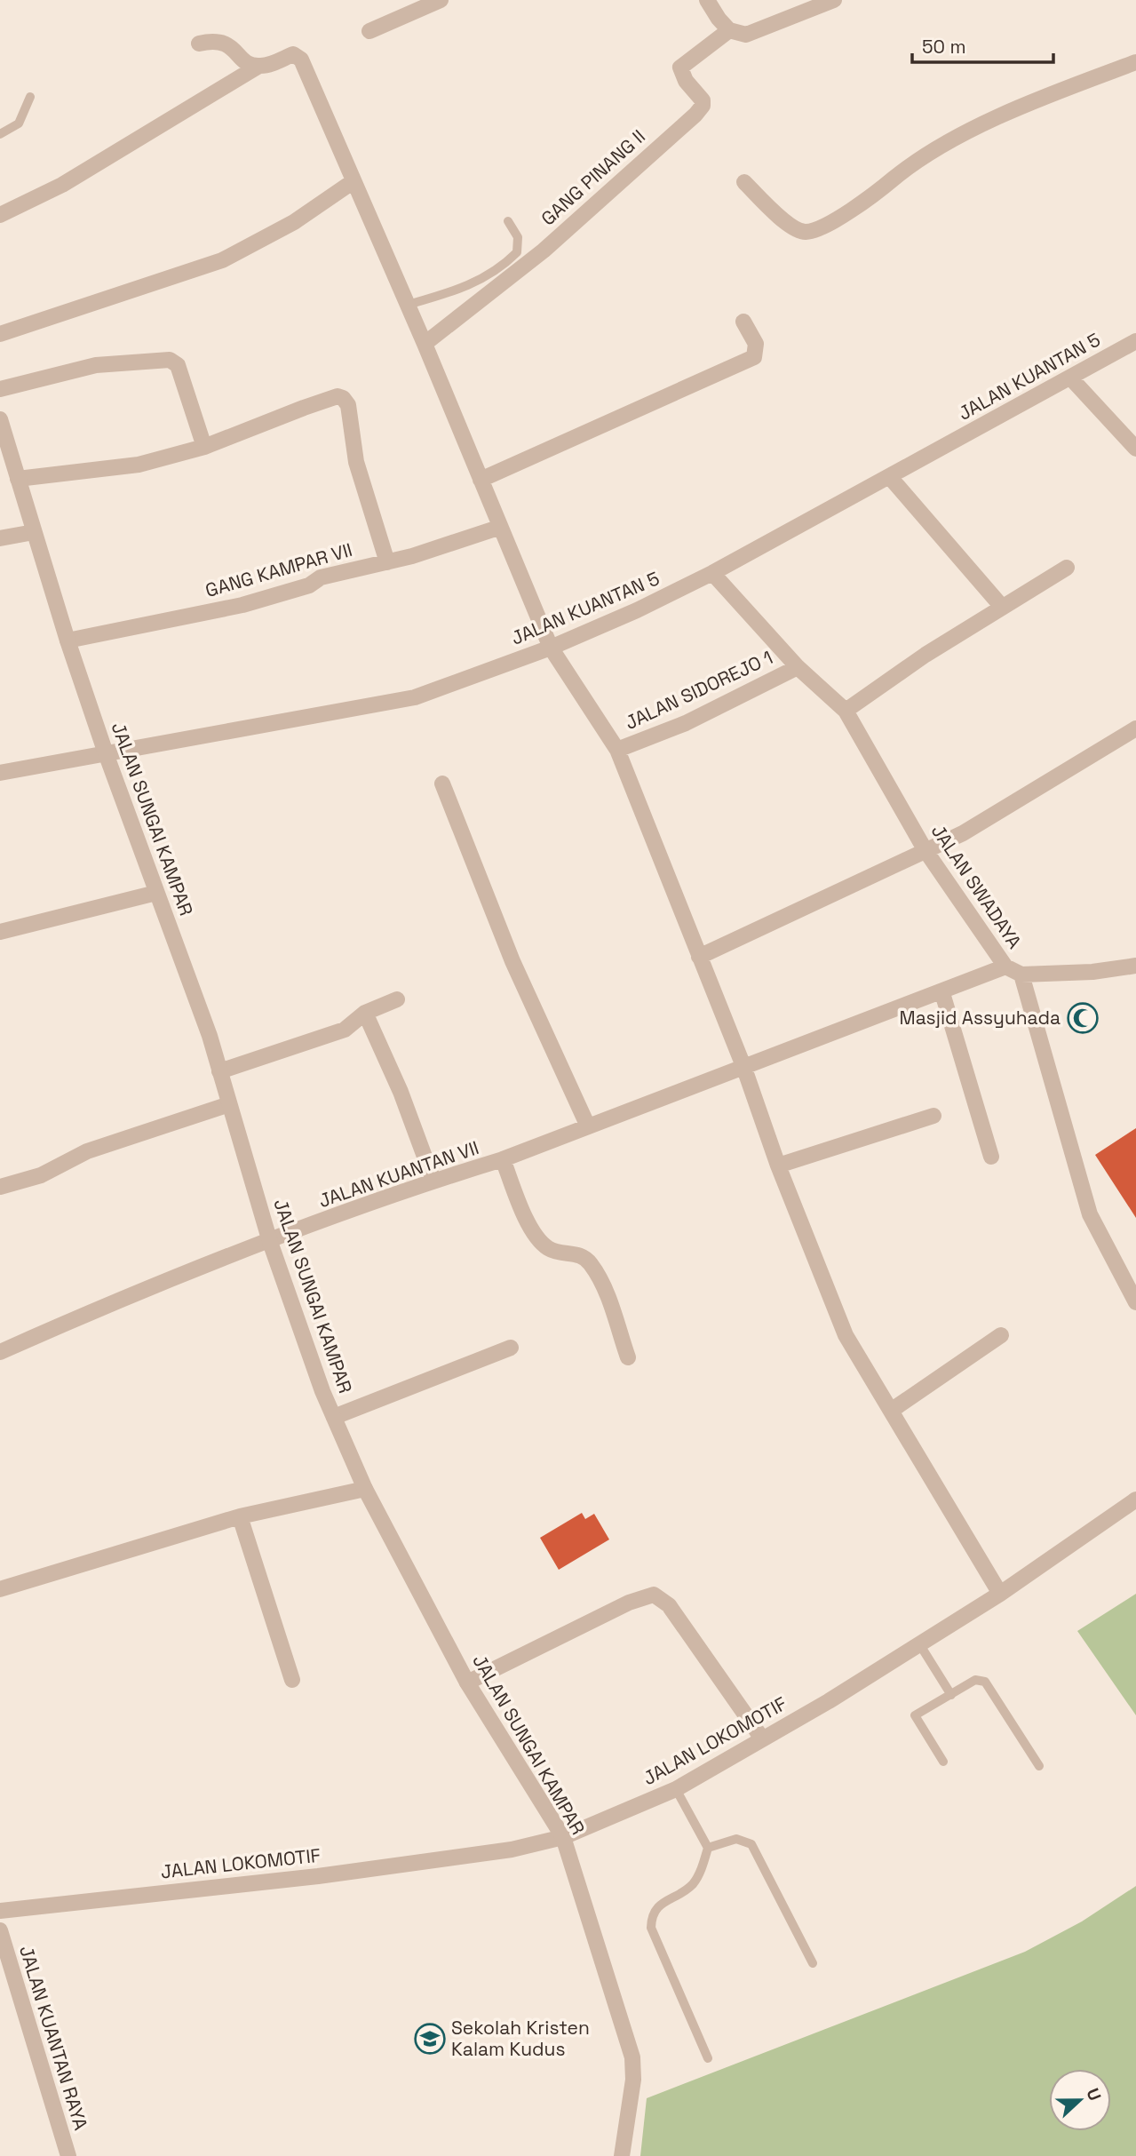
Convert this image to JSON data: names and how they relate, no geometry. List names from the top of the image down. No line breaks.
{"streets":{"street":["GANG PINANG II","JALAN KUANTAN 5","GANG KAMPAR VII","JALAN SIDOREJO 1","JALAN SUNGAI KAMPAR","JALAN SWADAYA","JALAN KUANTAN VII","JALAN LOKOMOTIF","JALAN KUANTAN RAYA"]},"crossings":[["JALAN KUANTAN 5","JALAN SUNGAI KAMPAR"],["JALAN KUANTAN 5","JALAN SWADAYA"],["GANG KAMPAR VII","JALAN SUNGAI KAMPAR"],["JALAN SIDOREJO 1","JALAN SWADAYA"],["JALAN SUNGAI KAMPAR","JALAN KUANTAN VII"],["JALAN SUNGAI KAMPAR","JALAN LOKOMOTIF"],["JALAN SWADAYA","JALAN KUANTAN VII"]],"places":{"mosque":["Masjid Assyuhada"],"school or university":["Sekolah Kristen Kalam Kudus"]},"scale_bar":"50 m","north":"right"}
